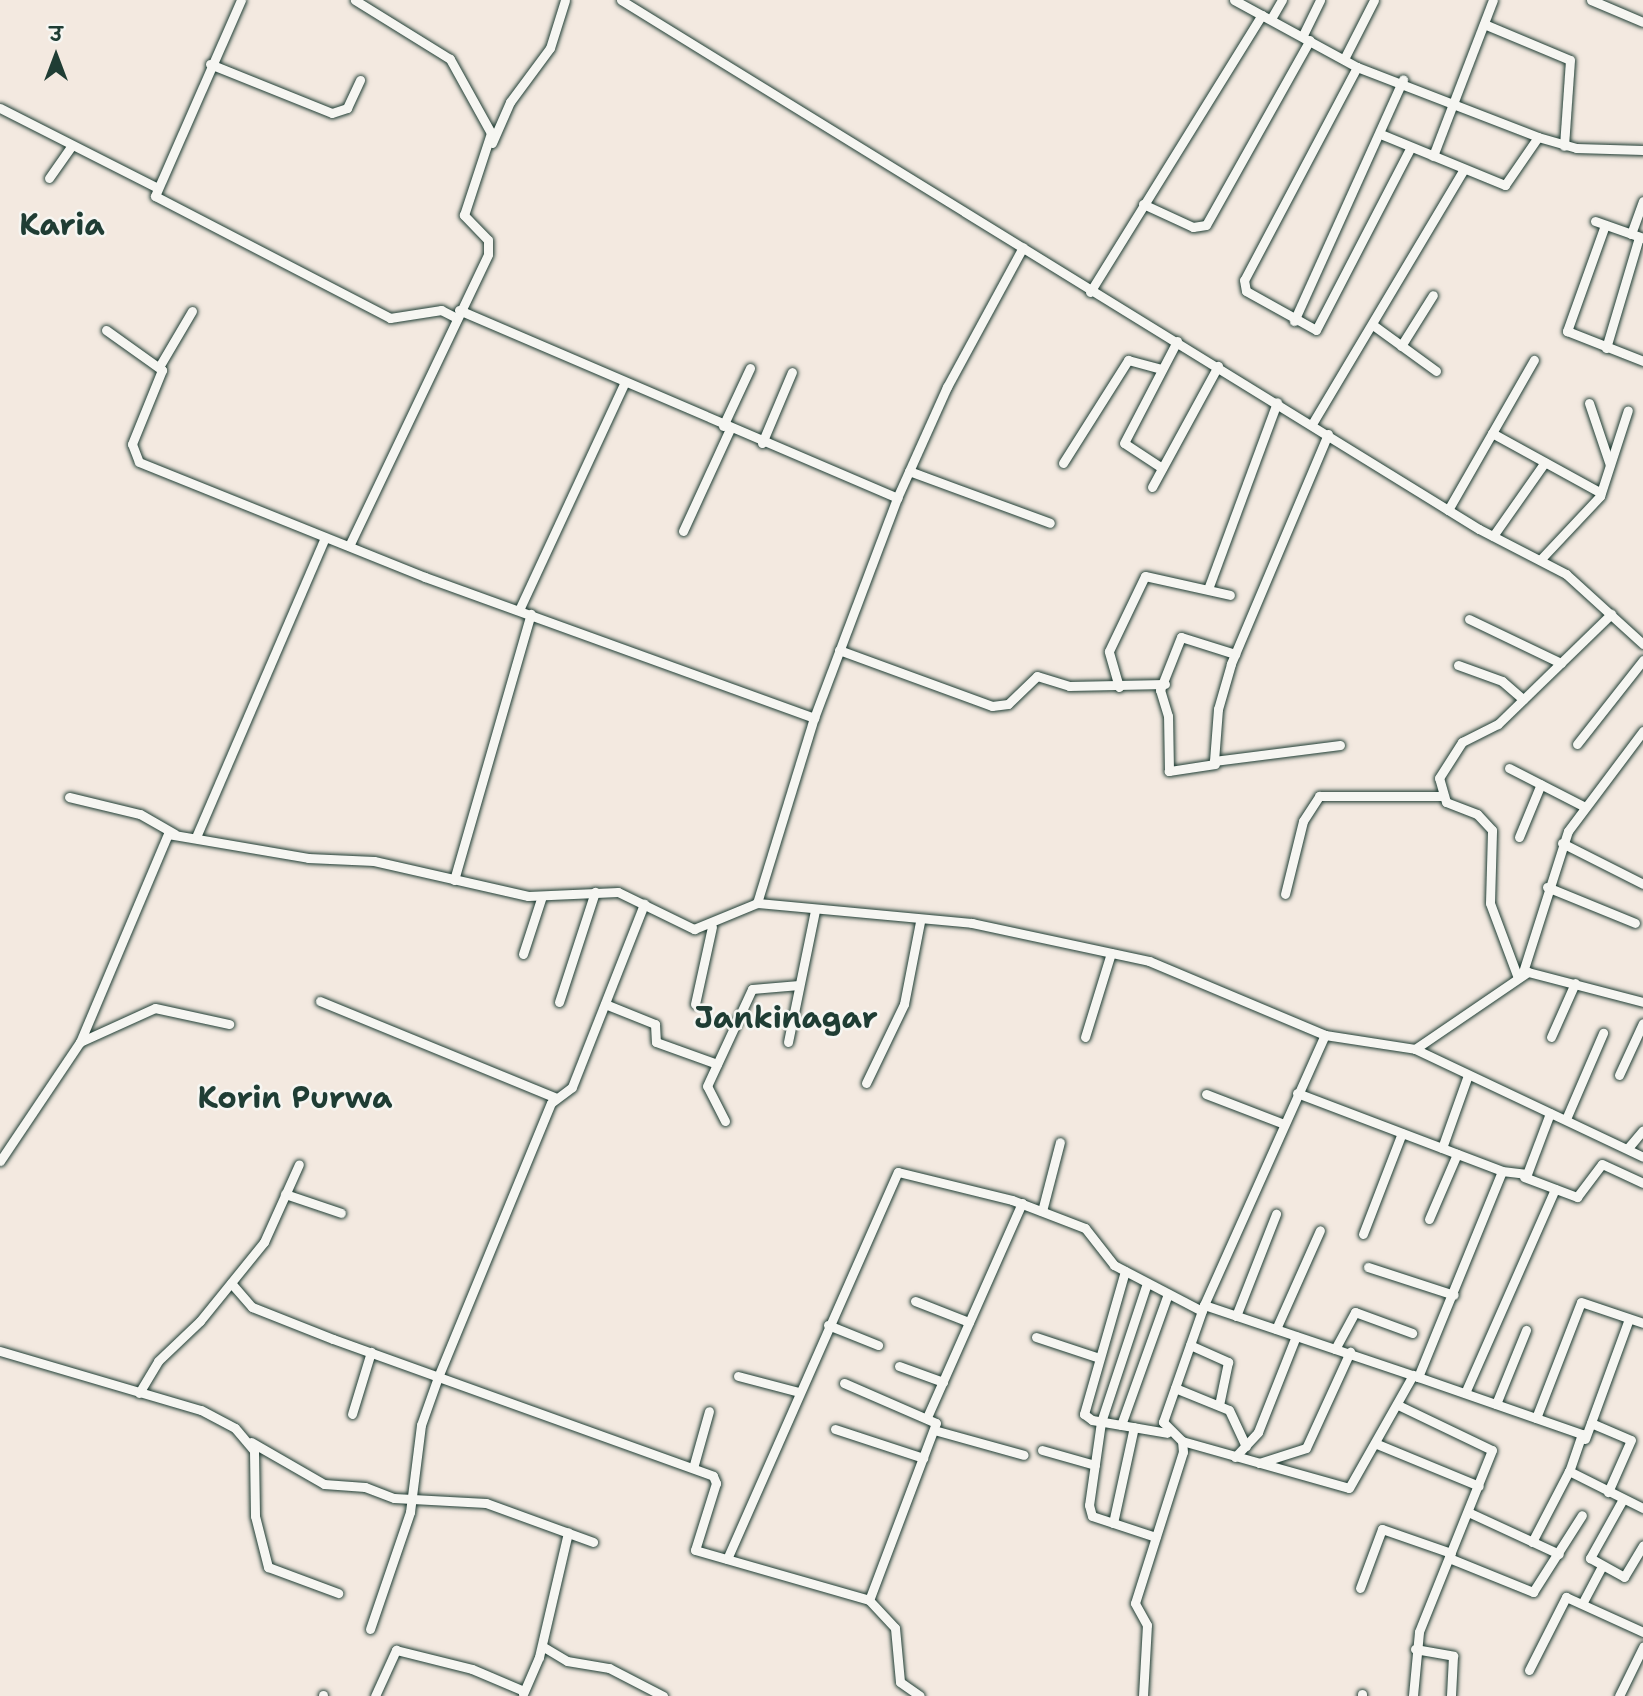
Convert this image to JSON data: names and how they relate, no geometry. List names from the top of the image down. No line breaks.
{"districts":["Karia","Jankinagar","Korin Purwa"],"north":"top"}
